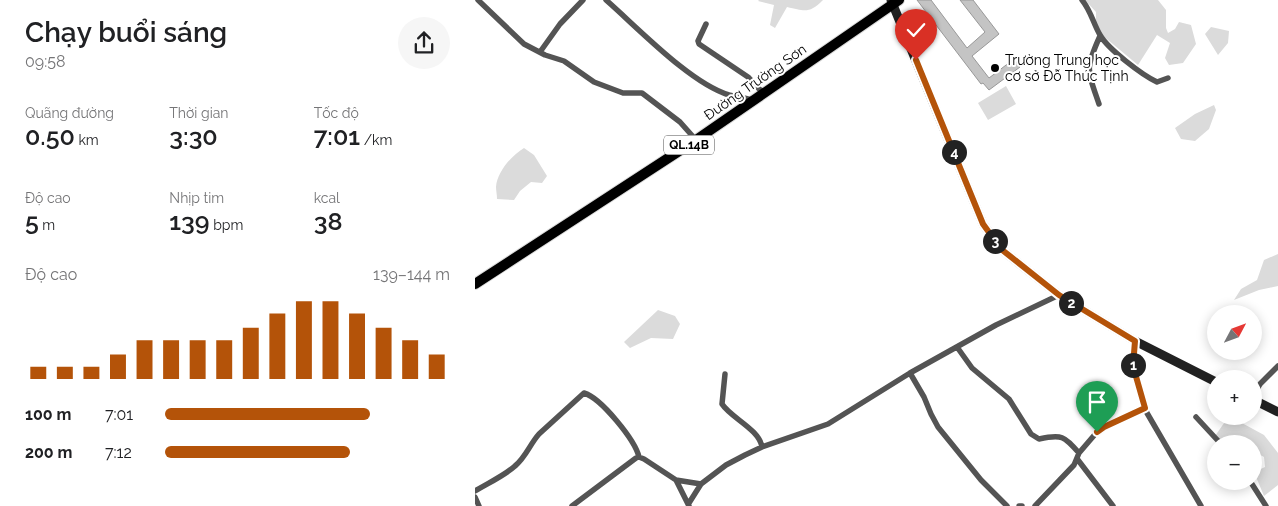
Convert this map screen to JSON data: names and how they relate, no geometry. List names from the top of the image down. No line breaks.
{"streets":{"highway":["Đường Trường Sơn","QL.14B"]},"places":["Trường Trung học cơ sở Đỗ Thúc Tịnh"],"north":"top right","page":{"heading":["Chạy buổi sáng","09:58"],"stats":[["Quãng đường","0.50 km"],["Thời gian","3:30"],["Tốc độ","7:01 /km"],["Độ cao","5 m"],["Nhịp tim","139 bpm"],["kcal","38"]],"pins":["4","3","2","1"],"chart":["Độ cao","139–144 m"],"map_buttons":["+","−"],"list":[{"name":"100 m","note":"7:01"},{"name":"200 m","note":"7:12"}]}}
